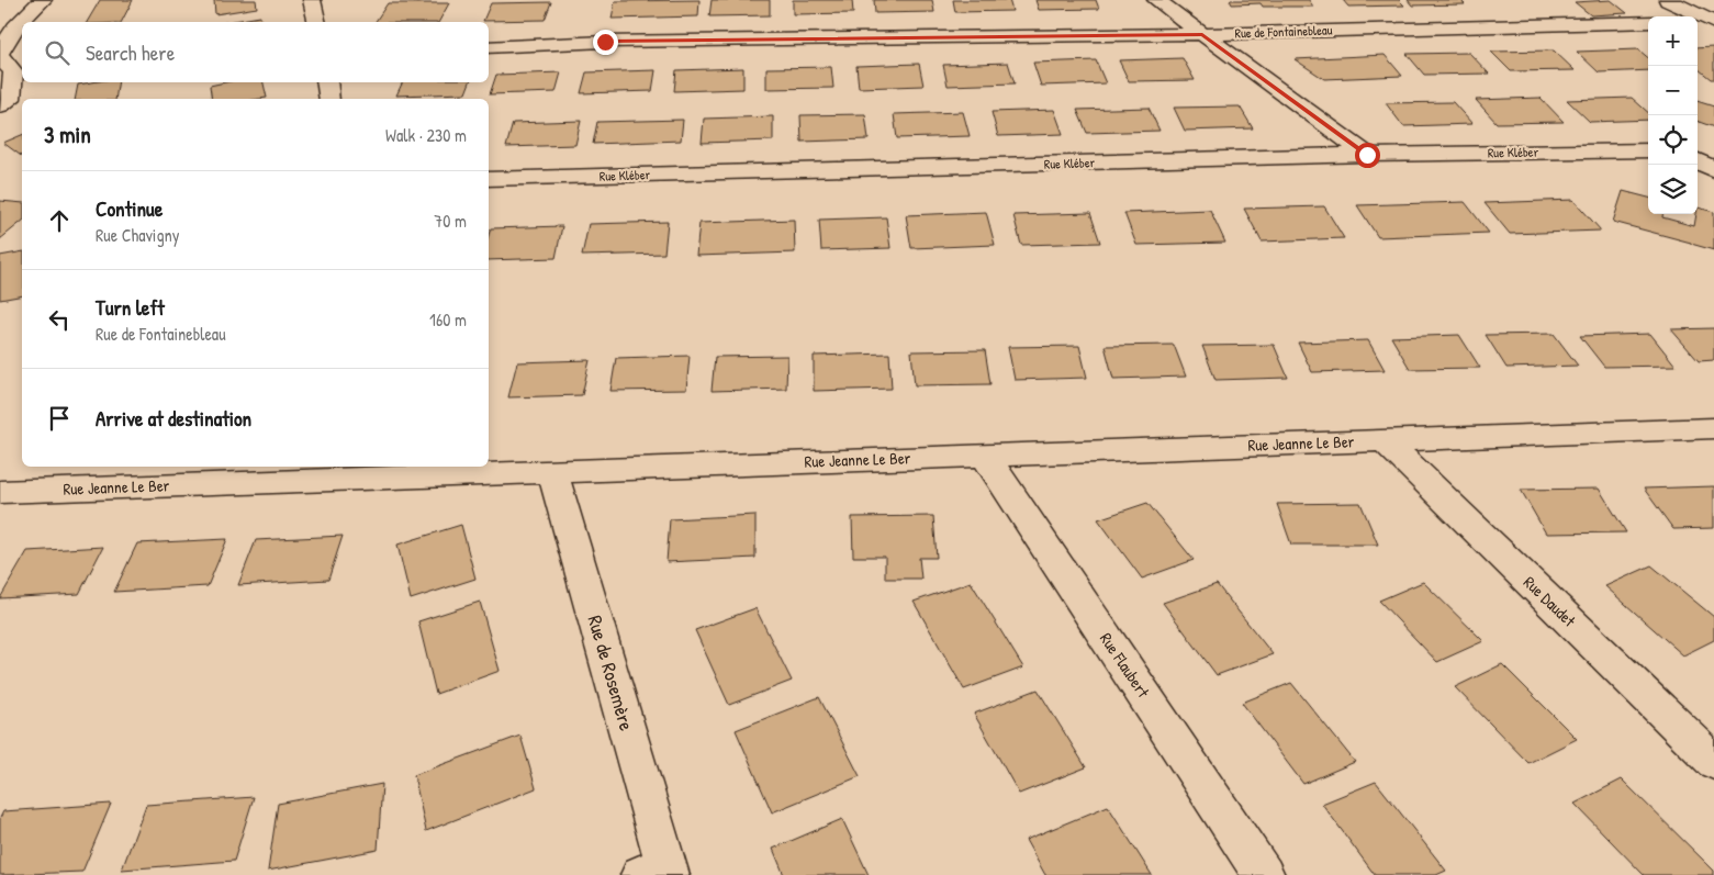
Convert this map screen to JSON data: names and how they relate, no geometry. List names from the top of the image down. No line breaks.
{"streets":{"street":["Rue de Fontainebleau","Rue Kléber","Rue Jeanne Le Ber","Rue Daudet","Rue Flaubert","Rue de Rosemère"]},"crossings":[["Rue Jeanne Le Ber","Rue Daudet"],["Rue Jeanne Le Ber","Rue Flaubert"],["Rue Jeanne Le Ber","Rue de Rosemère"]],"page":{"map_buttons":["+","−"],"search":"Search here","heading":["3 min","Walk · 230 m"],"list":[["Continue","Rue Chavigny","70 m"],["Turn left","Rue de Fontainebleau","160 m"],"Arrive at destination"]}}
